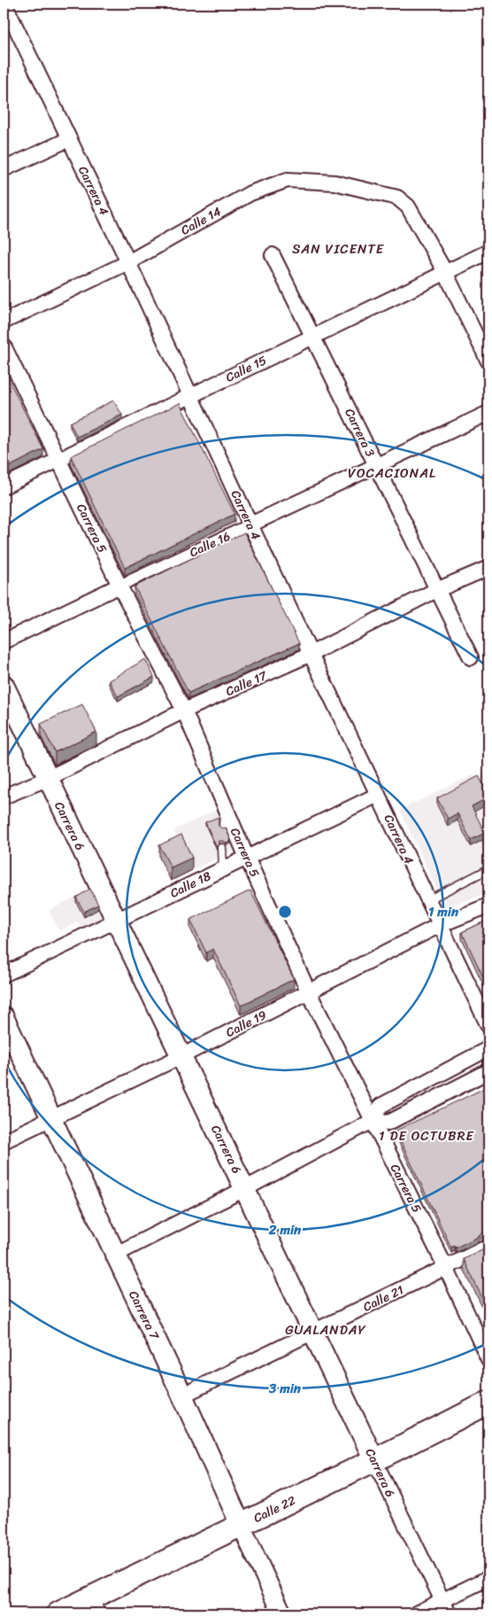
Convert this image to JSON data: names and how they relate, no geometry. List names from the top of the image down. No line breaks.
{"streets":{"main road":["Carrera 6","Carrera 7","Calle 22"],"street":["Carrera 4","Calle 14","Calle 15","Carrera 3","Carrera 5","Calle 16","Calle 17","Calle 18","Calle 19","Calle 21"]},"crossings":[["Carrera 4","Calle 14"],["Carrera 4","Calle 15"],["Carrera 4","Calle 16"],["Carrera 4","Calle 17"],["Carrera 4","Calle 18"],["Carrera 4","Calle 19"],["Calle 14","Calle 15"],["Calle 15","Carrera 3"],["Calle 15","Carrera 5"],["Carrera 3","Calle 16"],["Carrera 3","Calle 17"],["Carrera 5","Calle 16"],["Carrera 5","Calle 17"],["Carrera 5","Calle 18"],["Carrera 5","Calle 19"],["Carrera 5","Calle 21"],["Calle 17","Carrera 6"],["Carrera 6","Calle 18"],["Carrera 6","Calle 19"],["Carrera 6","Calle 21"],["Carrera 6","Calle 22"],["Calle 19","Carrera 7"],["Calle 21","Carrera 7"],["Carrera 7","Calle 22"]],"districts":["SAN VICENTE","VOCACIONAL","1 DE OCTUBRE","GUALANDAY"],"rings":["1 min","2 min","3 min"]}
